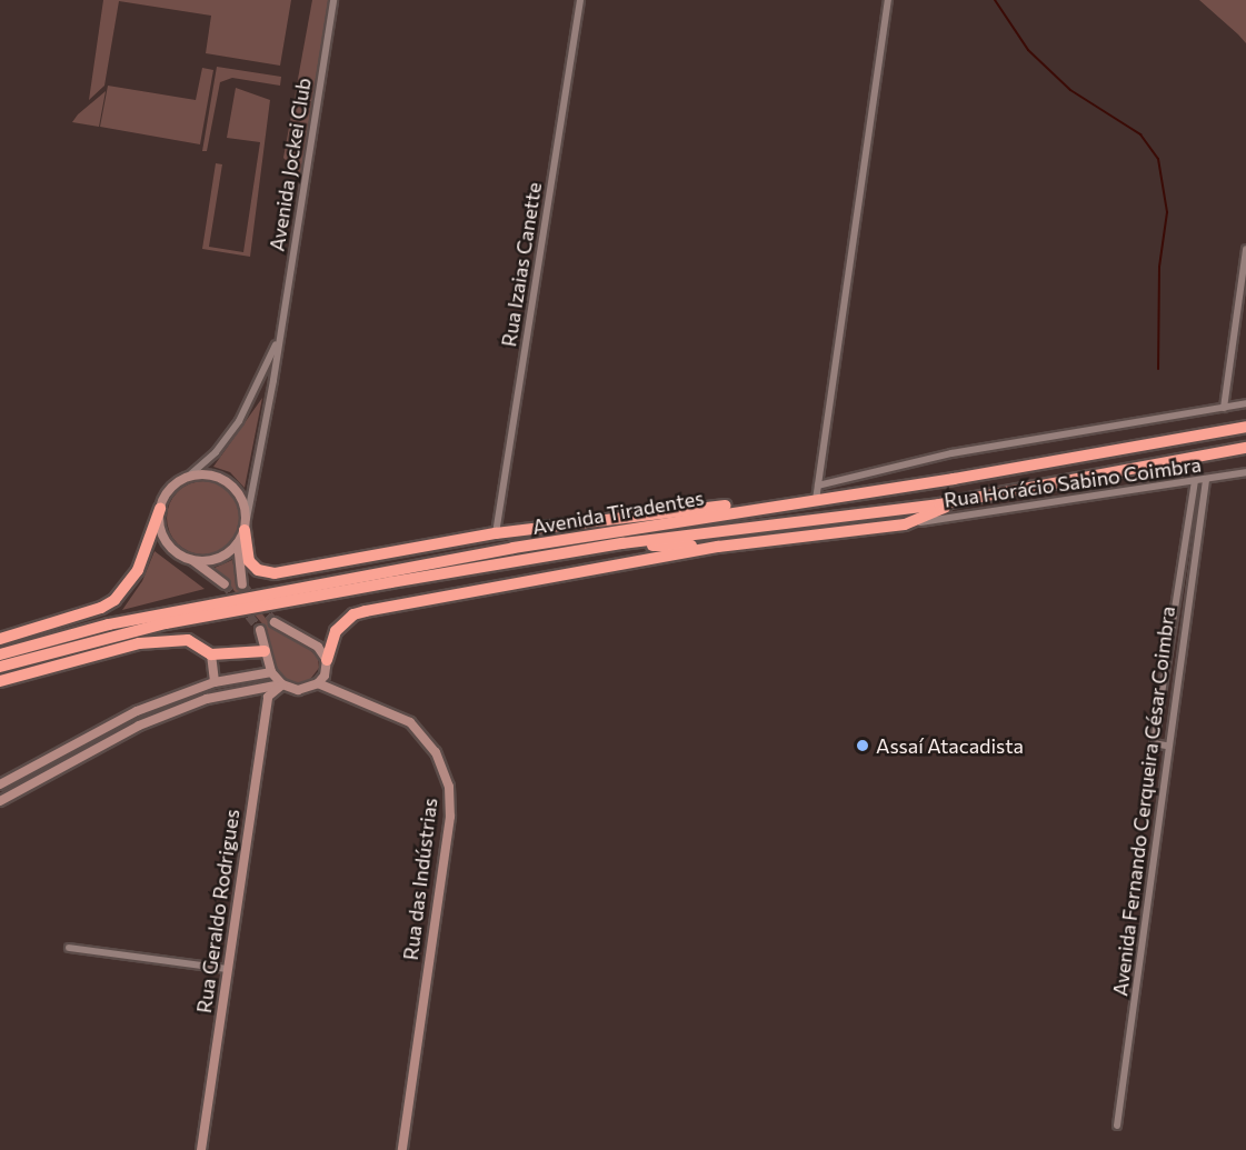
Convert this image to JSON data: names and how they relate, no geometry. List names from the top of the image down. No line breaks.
{"streets":{"highway":["Avenida Tiradentes"],"street":["Avenida Jockei Club","Rua Izaias Canette","Rua Horácio Sabino Coimbra","Avenida Fernando Cerqueira César Coimbra","Rua das Indústrias","Rua Geraldo Rodrigues"]},"crossings":[["Rua Horácio Sabino Coimbra","Avenida Fernando Cerqueira César Coimbra"]],"places":["Assaí Atacadista"]}
